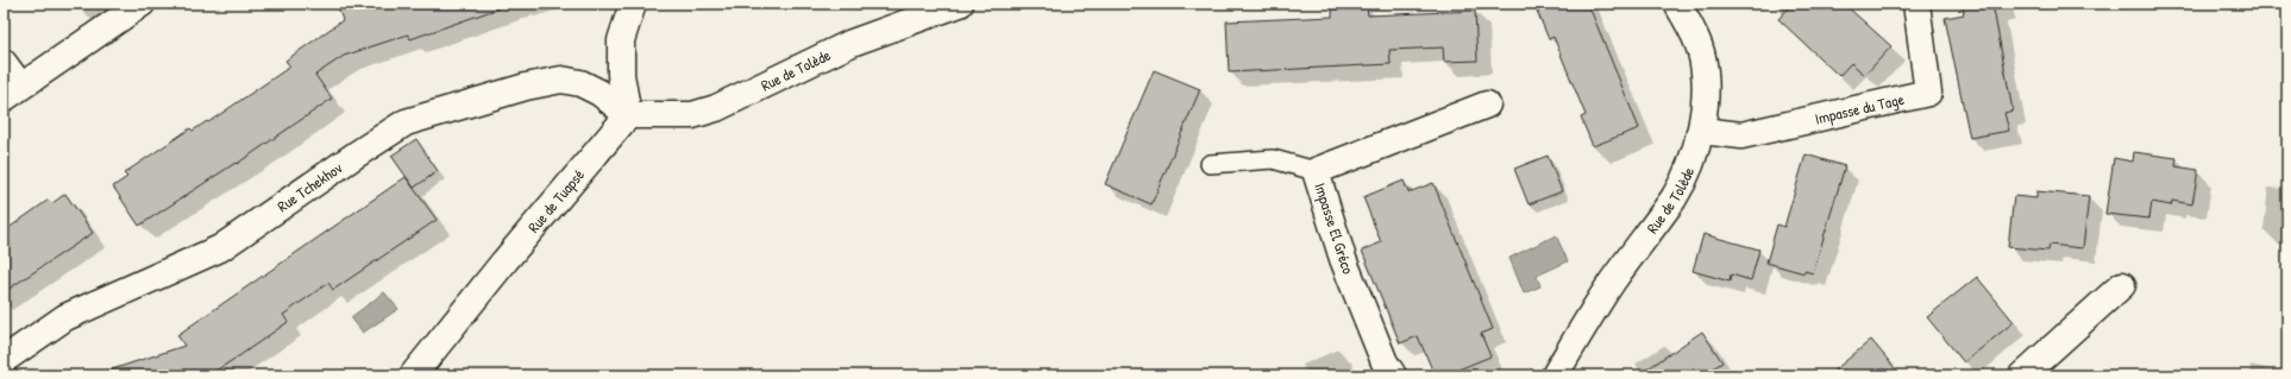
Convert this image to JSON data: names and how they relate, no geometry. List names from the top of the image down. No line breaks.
{"streets":{"street":["Rue de Tolède","Impasse du Tage","Rue Tchekhov","Rue de Tuapsé","Impasse El Gréco"]},"crossings":[["Rue de Tolède","Impasse du Tage"],["Rue de Tolède","Rue Tchekhov"],["Rue de Tolède","Rue de Tuapsé"],["Rue Tchekhov","Rue de Tuapsé"]]}
